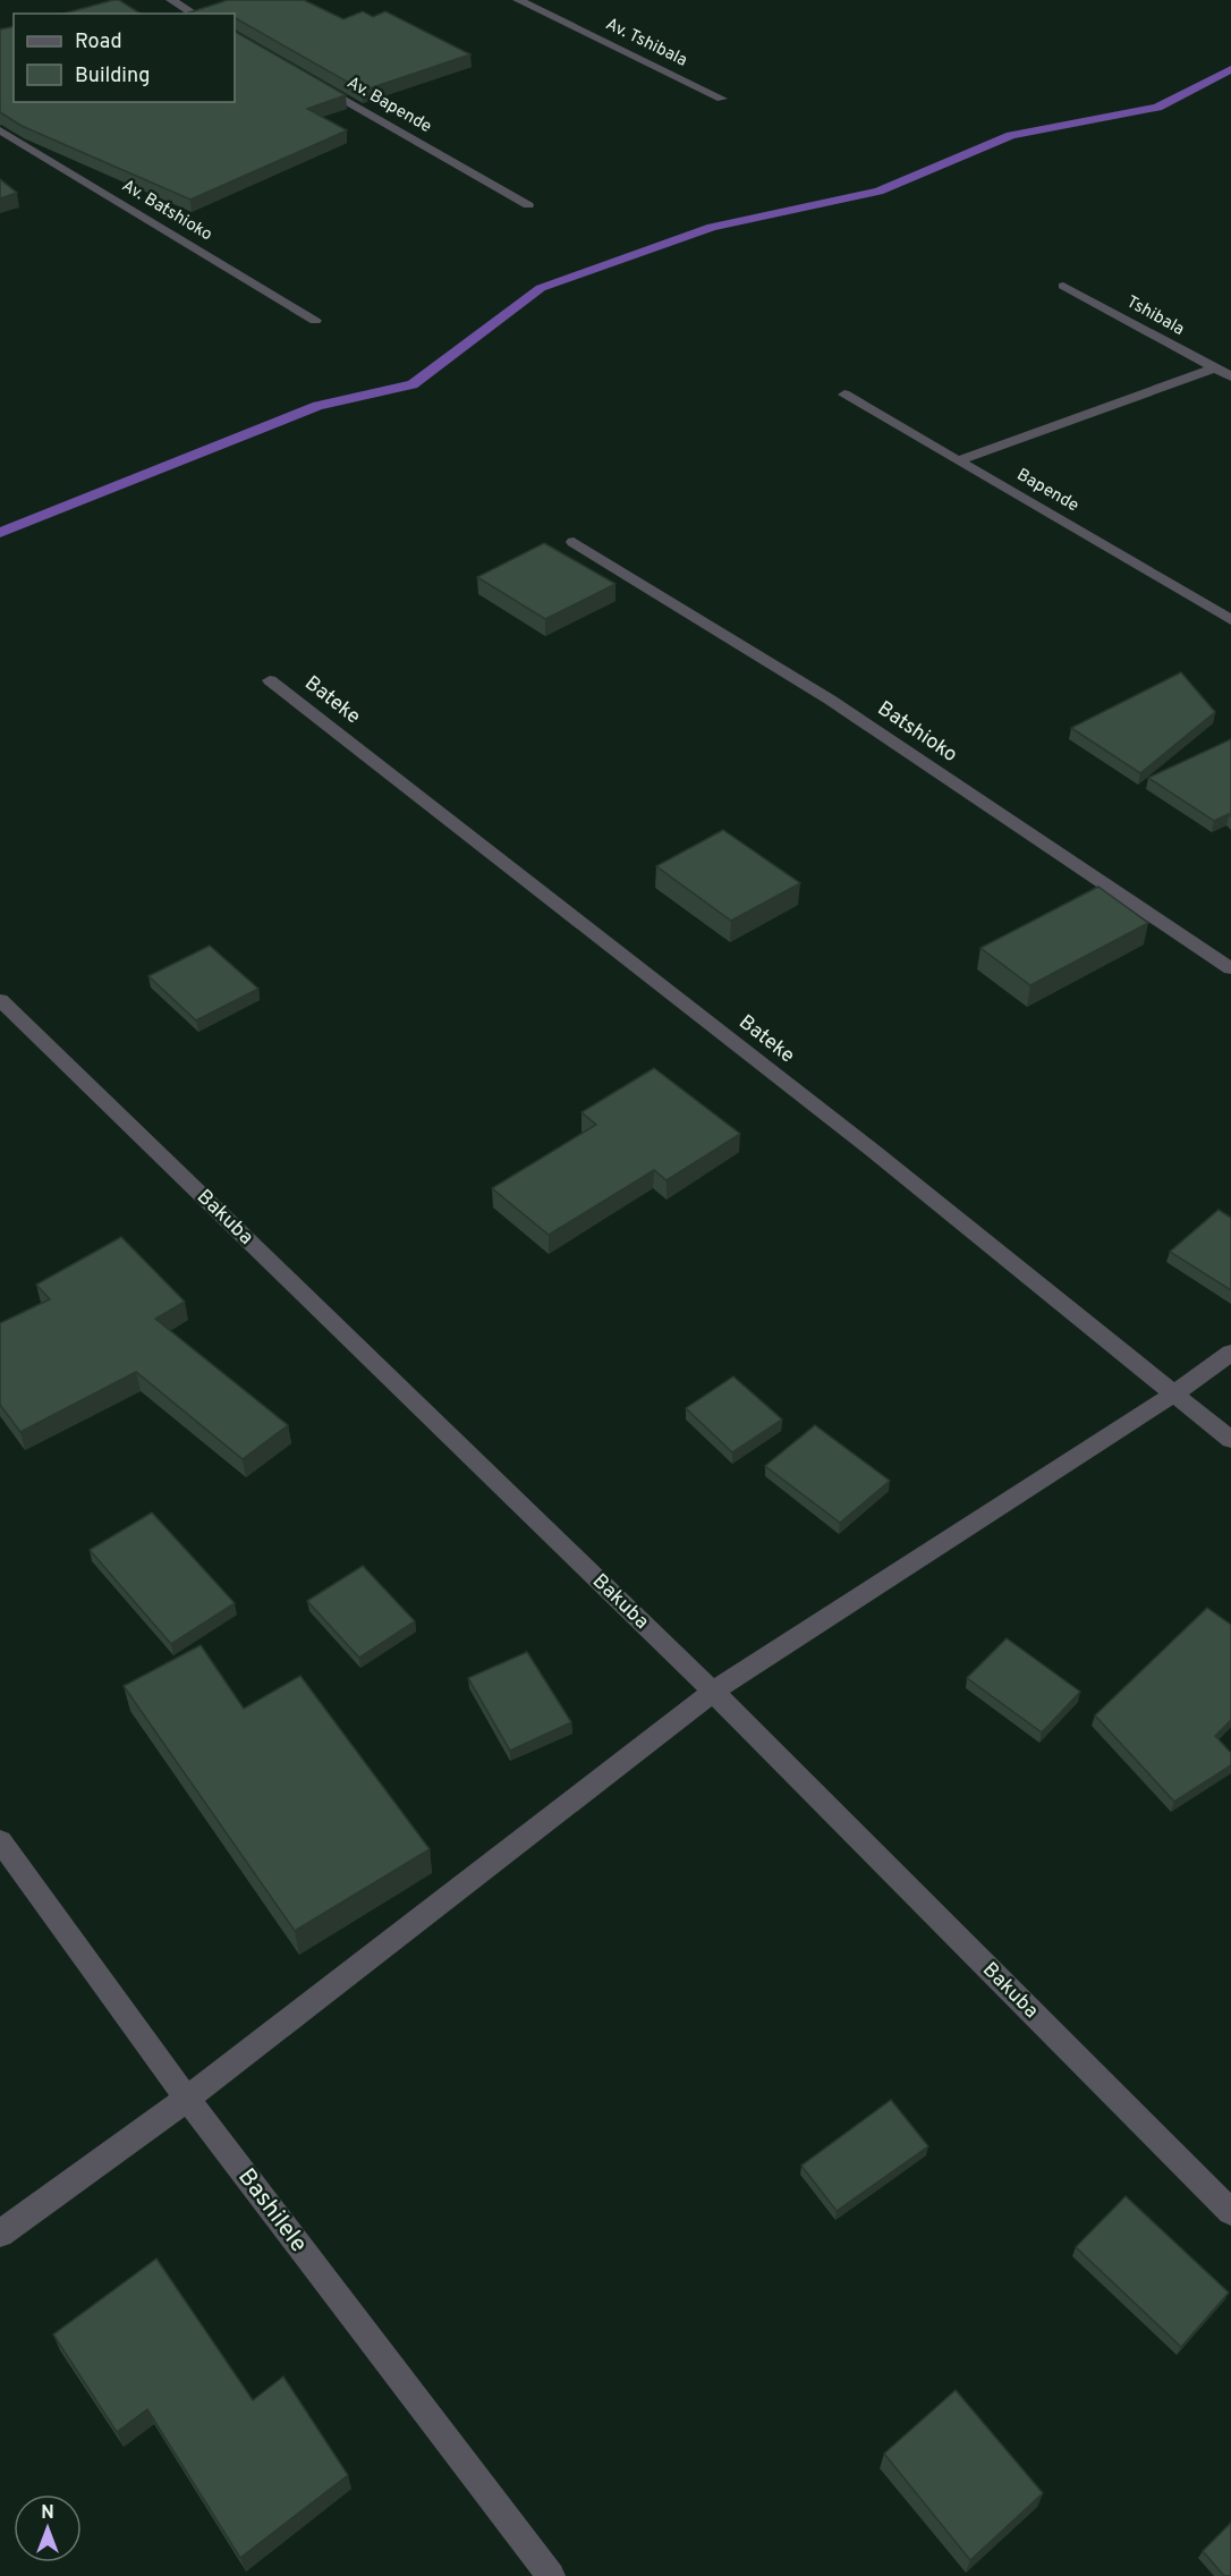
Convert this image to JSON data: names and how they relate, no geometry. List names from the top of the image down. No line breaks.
{"streets":{"street":["Av. Tshibala","Av. Bapende","Av. Batshioko","Tshibala","Bapende","Bateke","Batshioko","Bakuba","Bashilele"]},"legend":["Road","Building"],"north":"top"}
